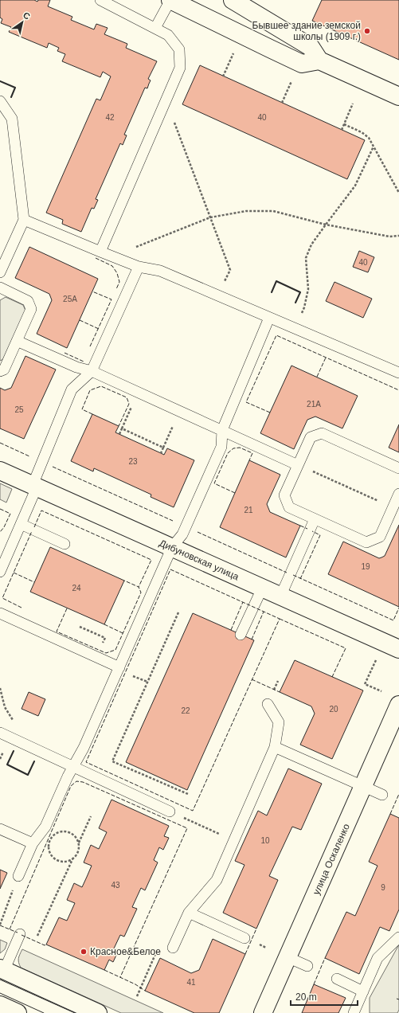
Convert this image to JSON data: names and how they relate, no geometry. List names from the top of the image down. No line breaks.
{"streets":{"street":["Дибуновская улица","улица Оскаленко"]},"places":["Бывшее здание земской школы (1909 г.)","Красное&Белое"],"house_numbers":["42","40","40","25А","21А","25","23","21","19","24","20","22","10","43","9","41"],"scale_bar":"20 m","north":"top right"}
